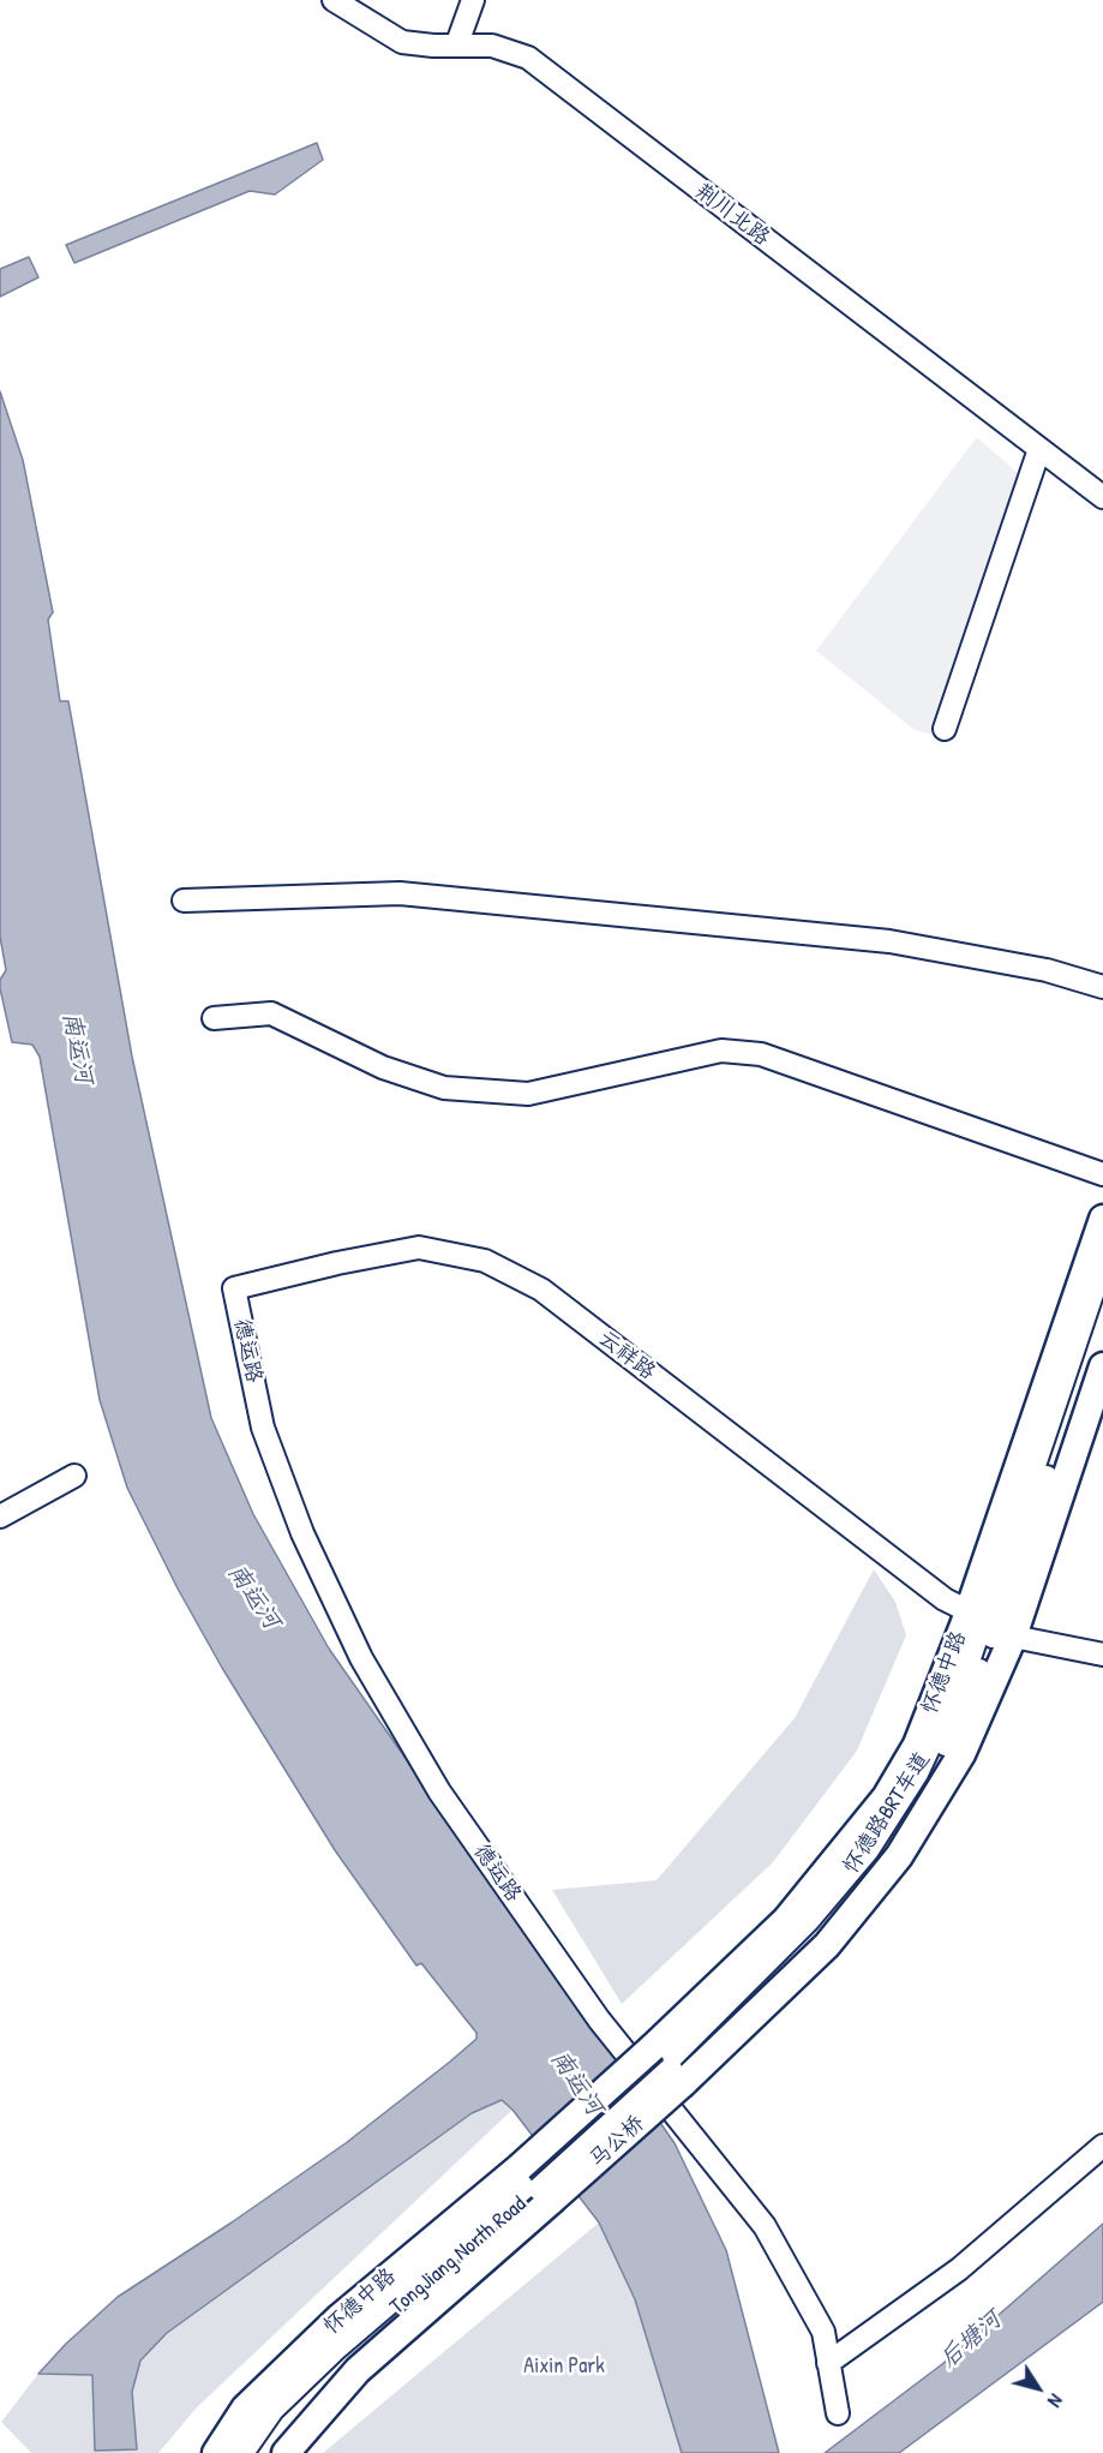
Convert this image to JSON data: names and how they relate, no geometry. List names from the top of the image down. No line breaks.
{"streets":{"main road":["怀德中路","马公桥"],"street":["荆川北路","德运路","云祥路","怀德路BRT车道","TongJiang North Road"]},"crossings":[["德运路","云祥路"],["云祥路","怀德中路"],["怀德中路","怀德路BRT车道"],["怀德中路","马公桥"],["怀德中路","TongJiang North Road"],["怀德路BRT车道","马公桥"],["马公桥","TongJiang North Road"]],"water":["南运河","后塘河"],"parks":["Aixin Park"],"north":"bottom right"}
